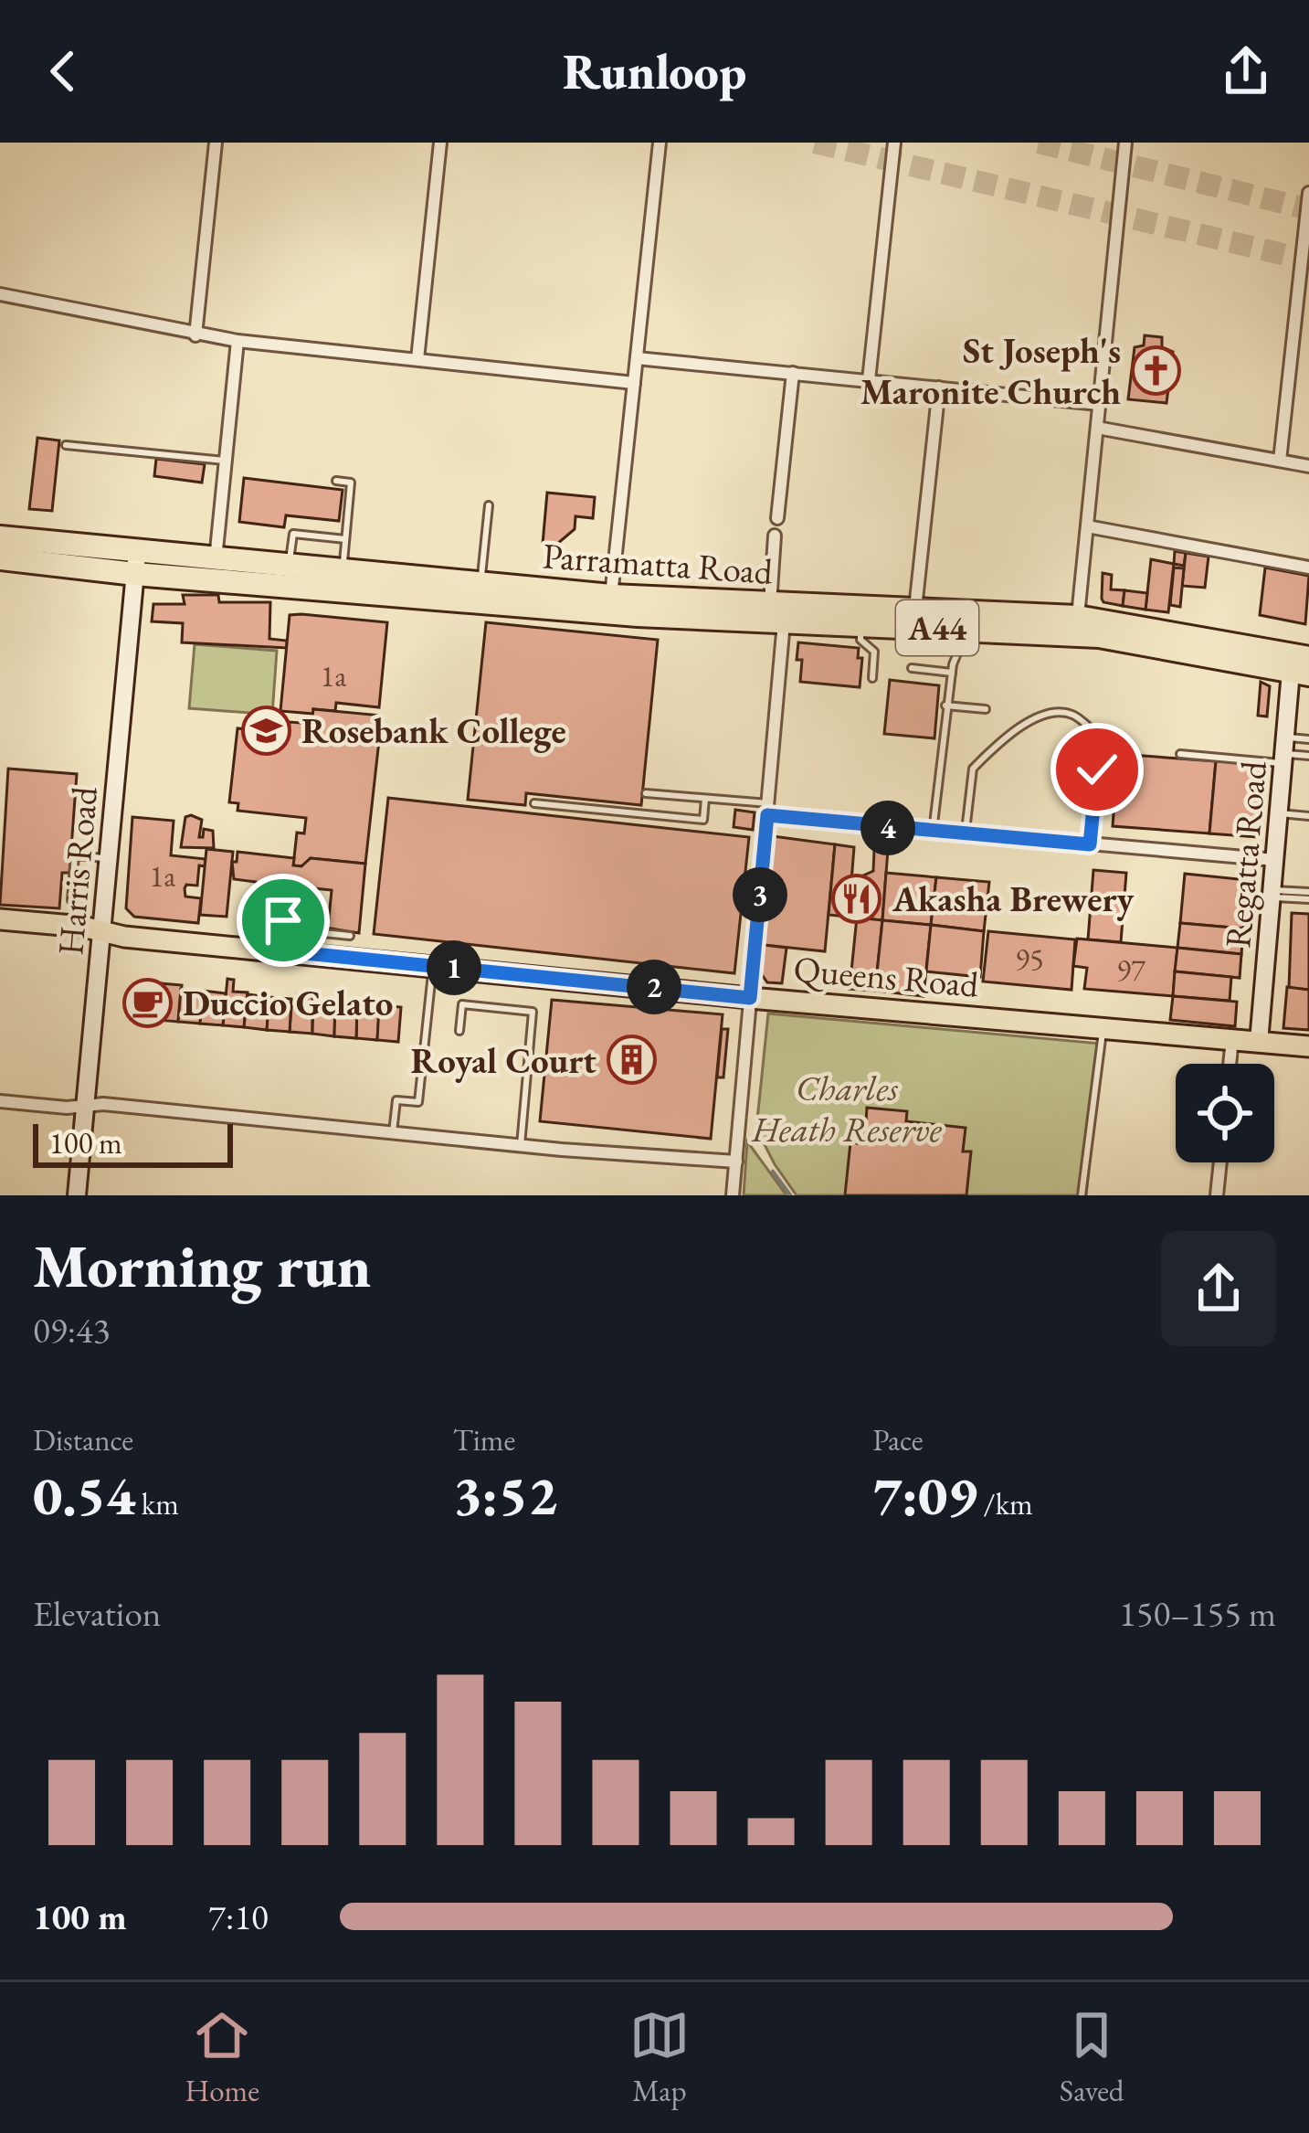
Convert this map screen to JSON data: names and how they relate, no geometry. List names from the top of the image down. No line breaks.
{"streets":{"highway":["Parramatta Road","A44"],"main road":["Regatta Road","Harris Road","Queens Road"]},"crossings":[["Parramatta Road","Regatta Road"],["Parramatta Road","Harris Road"],["Regatta Road","Queens Road"],["Harris Road","Queens Road"]],"parks":["Charles Heath Reserve"],"places":{"church":["St Joseph's Maronite Church"],"school or university":["Rosebank College"],"restaurant":["Akasha Brewery"],"cafe":["Duccio Gelato"],"building":["Royal Court"]},"house_numbers":["1a","1a","95","97"],"scale_bar":"100 m","page":{"header":"Runloop","pins":["4","3","1","2"],"scale":"100 m","heading":["Morning run","09:43"],"stats":[["Distance","0.54 km"],["Time","3:52"],["Pace","7:09 /km"]],"chart":["Elevation","150–155 m"],"list":[{"name":"100 m","note":"7:10"}],"tabs":["Home","Map","Saved"]}}
